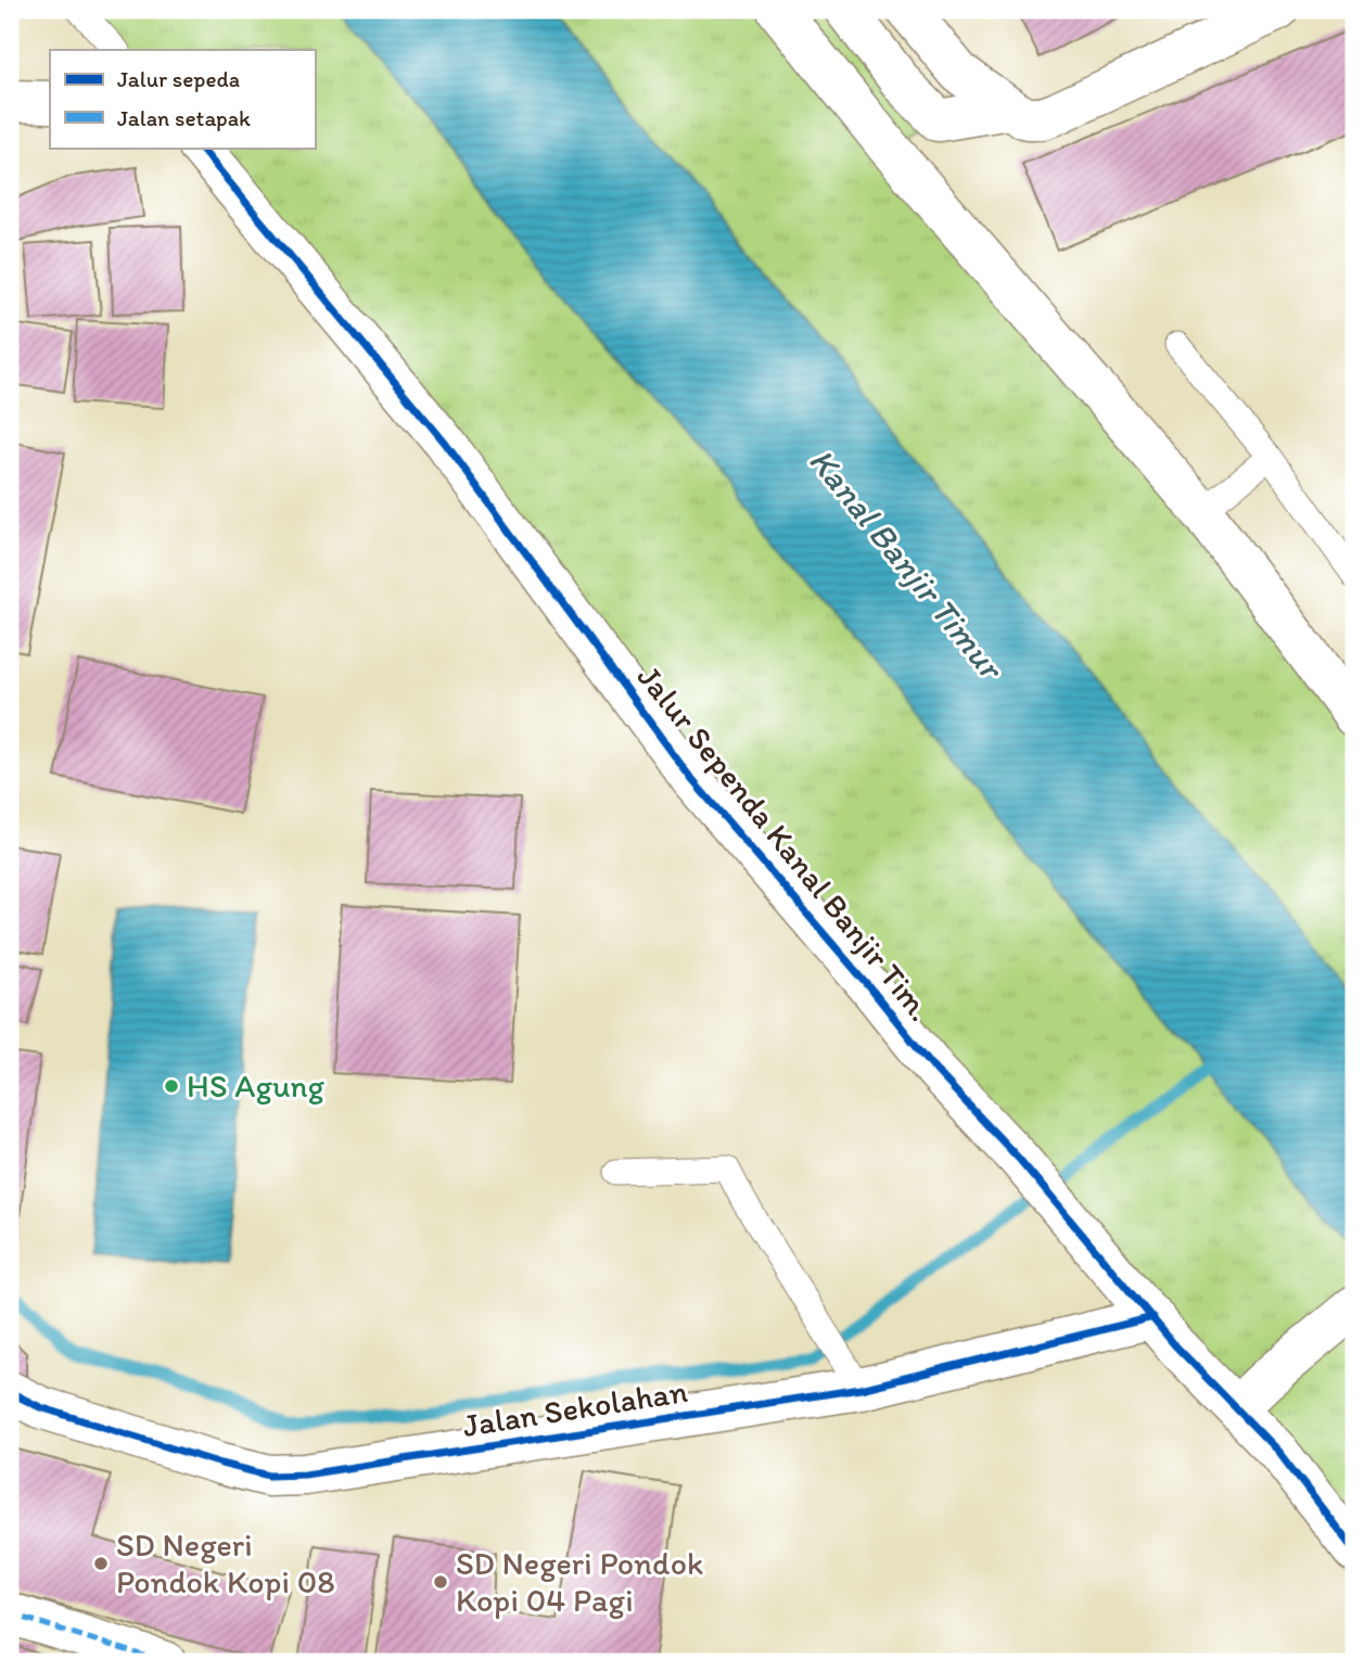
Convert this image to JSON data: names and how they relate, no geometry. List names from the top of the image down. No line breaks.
{"streets":{"street":["Jalur Sependa Kanal Banjir Tim.","Jalan Sekolahan"]},"crossings":[["Jalur Sependa Kanal Banjir Tim.","Jalan Sekolahan"]],"water":["Kanal Banjir Timur"],"places":["HS Agung","SD Negeri Pondok Kopi 08","SD Negeri Pondok Kopi 04 Pagi"],"legend":["Jalur sepeda","Jalan setapak"]}
